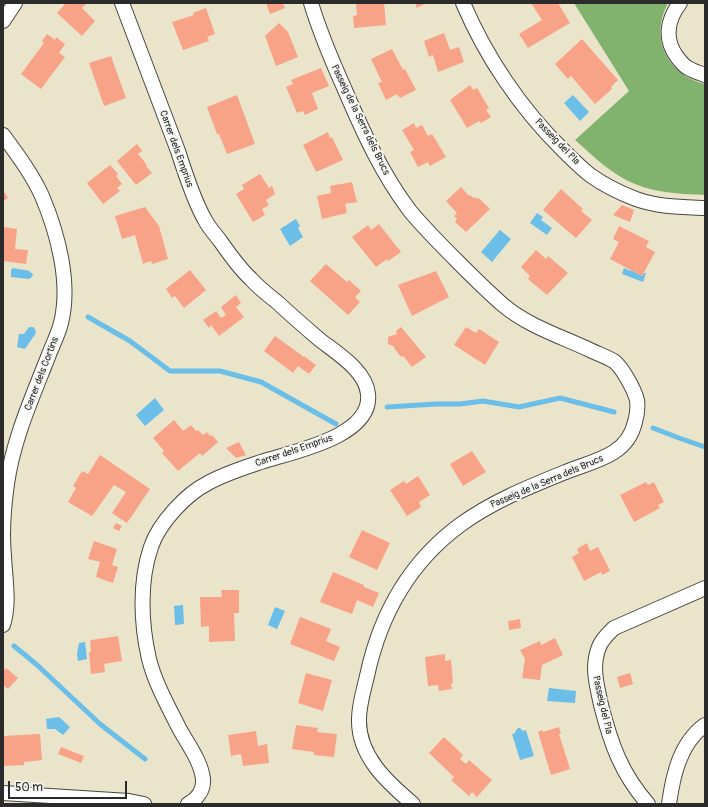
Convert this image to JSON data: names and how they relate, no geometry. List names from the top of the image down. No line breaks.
{"streets":{"street":["Passeig de la Serra dels Brucs","Passeig del Pla","Carrer dels Emprius","Carrer dels Cortins"]},"scale_bar":"50 m"}
